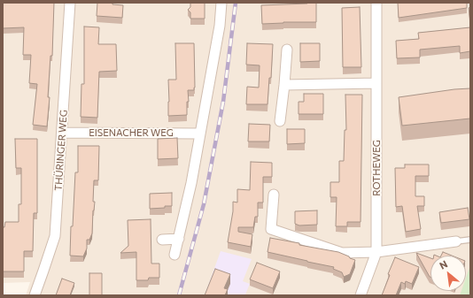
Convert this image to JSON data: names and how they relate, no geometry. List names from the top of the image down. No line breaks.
{"streets":{"street":["EISENACHER WEG","THÜRINGER WEG","ROTHEWEG"]},"crossings":[["EISENACHER WEG","THÜRINGER WEG"]],"north":"top left"}
